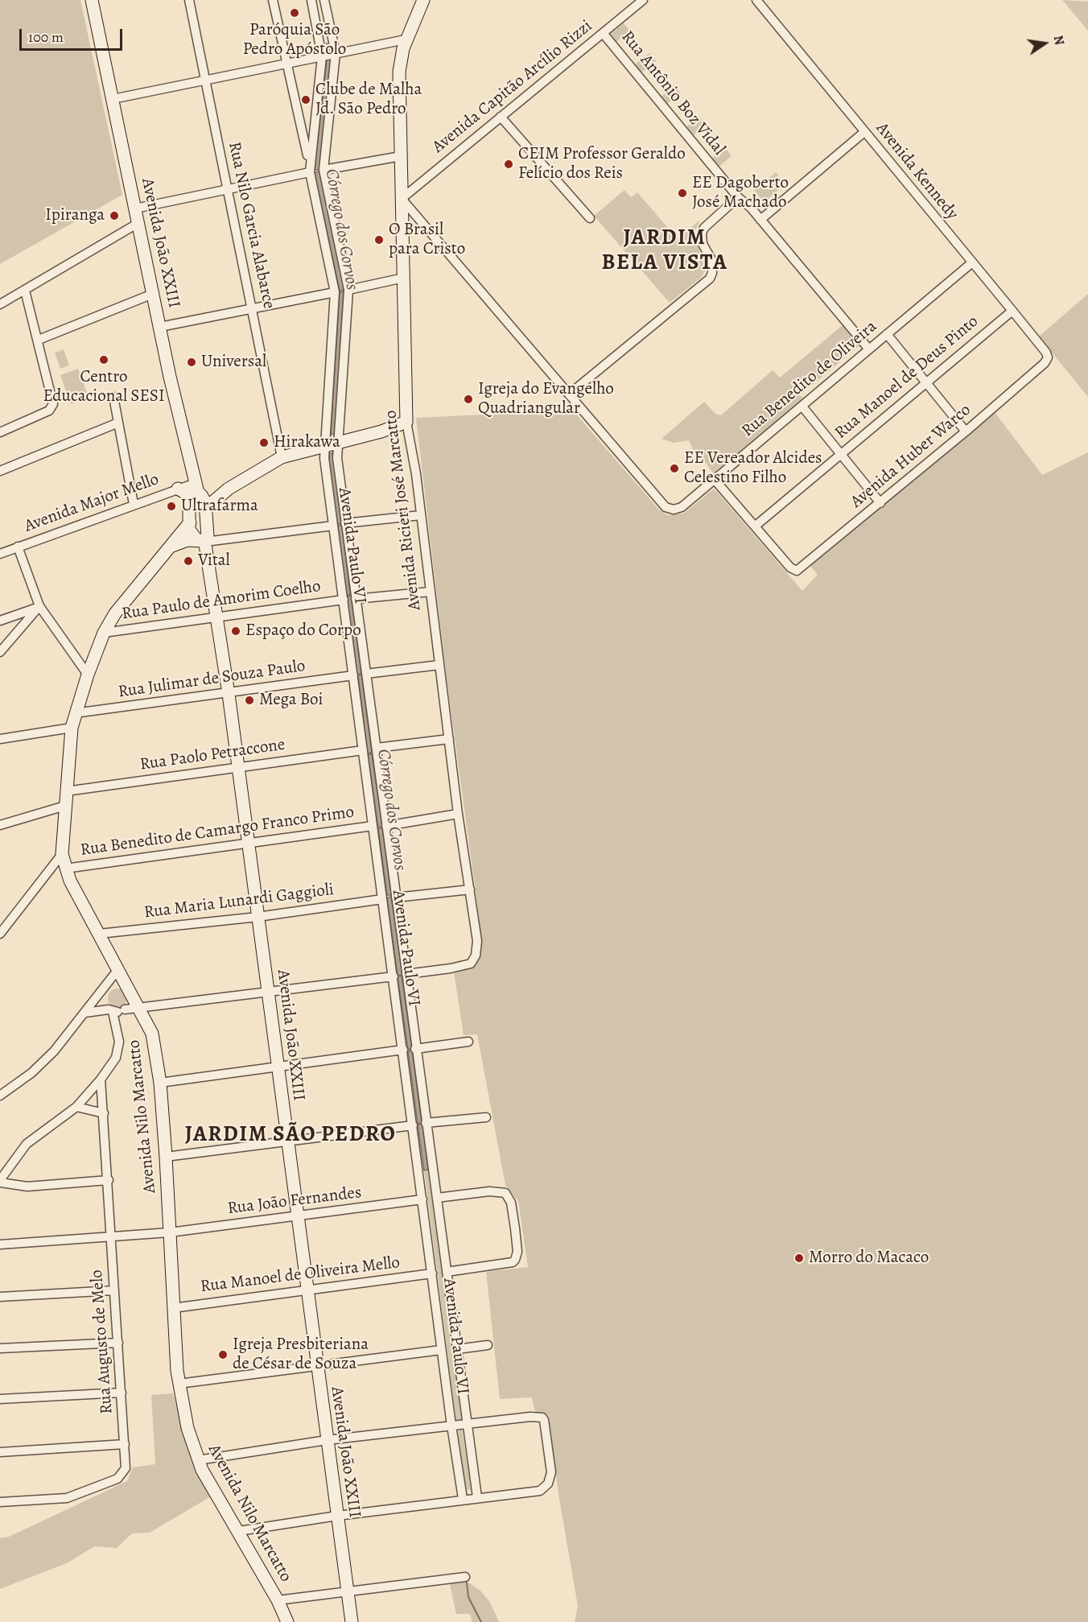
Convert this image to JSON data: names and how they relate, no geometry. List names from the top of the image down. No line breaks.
{"streets":{"street":["Avenida Capitão Arcílio Rizzi","Rua Antônio Boz Vidal","Avenida Kennedy","Rua Nilo Garcia Alabarce","Avenida João XXIII","Rua Manoel de Deus Pinto","Rua Benedito de Oliveira","Avenida Huber Warco","Avenida Major Mello","Avenida Ricieri José Marcatto","Avenida Paulo VI","Rua Paulo de Amorim Coelho","Rua Julimar de Souza Paulo","Rua Paolo Petraccone","Rua Benedito de Camargo Franco Primo","Rua Maria Lunardi Gaggioli","Avenida Nilo Marcatto","Rua João Fernandes","Rua Manoel de Oliveira Mello","Rua Augusto de Melo"]},"crossings":[["Avenida Capitão Arcílio Rizzi","Rua Antônio Boz Vidal"],["Avenida Capitão Arcílio Rizzi","Avenida Ricieri José Marcatto"],["Rua Antônio Boz Vidal","Rua Benedito de Oliveira"],["Avenida Kennedy","Rua Manoel de Deus Pinto"],["Avenida Kennedy","Rua Benedito de Oliveira"],["Avenida Kennedy","Avenida Huber Warco"],["Avenida João XXIII","Rua Paulo de Amorim Coelho"],["Avenida João XXIII","Rua Julimar de Souza Paulo"],["Avenida João XXIII","Rua Paolo Petraccone"],["Avenida João XXIII","Rua Benedito de Camargo Franco Primo"],["Avenida João XXIII","Rua Maria Lunardi Gaggioli"],["Avenida João XXIII","Avenida Nilo Marcatto"],["Avenida João XXIII","Rua João Fernandes"],["Avenida João XXIII","Rua Manoel de Oliveira Mello"],["Rua Manoel de Deus Pinto","Avenida Huber Warco"],["Avenida Ricieri José Marcatto","Avenida Paulo VI"],["Avenida Paulo VI","Rua Paulo de Amorim Coelho"],["Avenida Paulo VI","Rua Julimar de Souza Paulo"],["Avenida Paulo VI","Rua Paolo Petraccone"],["Avenida Paulo VI","Rua Benedito de Camargo Franco Primo"],["Avenida Paulo VI","Rua Maria Lunardi Gaggioli"],["Avenida Paulo VI","Rua João Fernandes"],["Avenida Paulo VI","Rua Manoel de Oliveira Mello"],["Rua Paulo de Amorim Coelho","Avenida Nilo Marcatto"],["Rua Julimar de Souza Paulo","Avenida Nilo Marcatto"],["Rua Paolo Petraccone","Avenida Nilo Marcatto"],["Rua Benedito de Camargo Franco Primo","Avenida Nilo Marcatto"],["Rua Maria Lunardi Gaggioli","Avenida Nilo Marcatto"],["Avenida Nilo Marcatto","Rua João Fernandes"],["Avenida Nilo Marcatto","Rua Manoel de Oliveira Mello"],["Rua João Fernandes","Rua Augusto de Melo"]],"districts":["JARDIM BELA VISTA","JARDIM SÃO PEDRO"],"water":["Córrego dos Corvos"],"places":["Paróquia São Pedro Apóstolo","Clube de Malha Jd. São Pedro","CEIM Professor Geraldo Felício dos Reis","EE Dagoberto José Machado","Ipiranga","O Brasil para Cristo","Centro Educacional SESI","Universal","Igreja do Evangelho Quadriangular","Hirakawa","EE Vereador Alcides Celestino Filho","Ultrafarma","Vital","Espaço do Corpo","Mega Boi","Morro do Macaco","Igreja Presbiteriana de César de Souza"],"scale_bar":"100 m","north":"right"}
